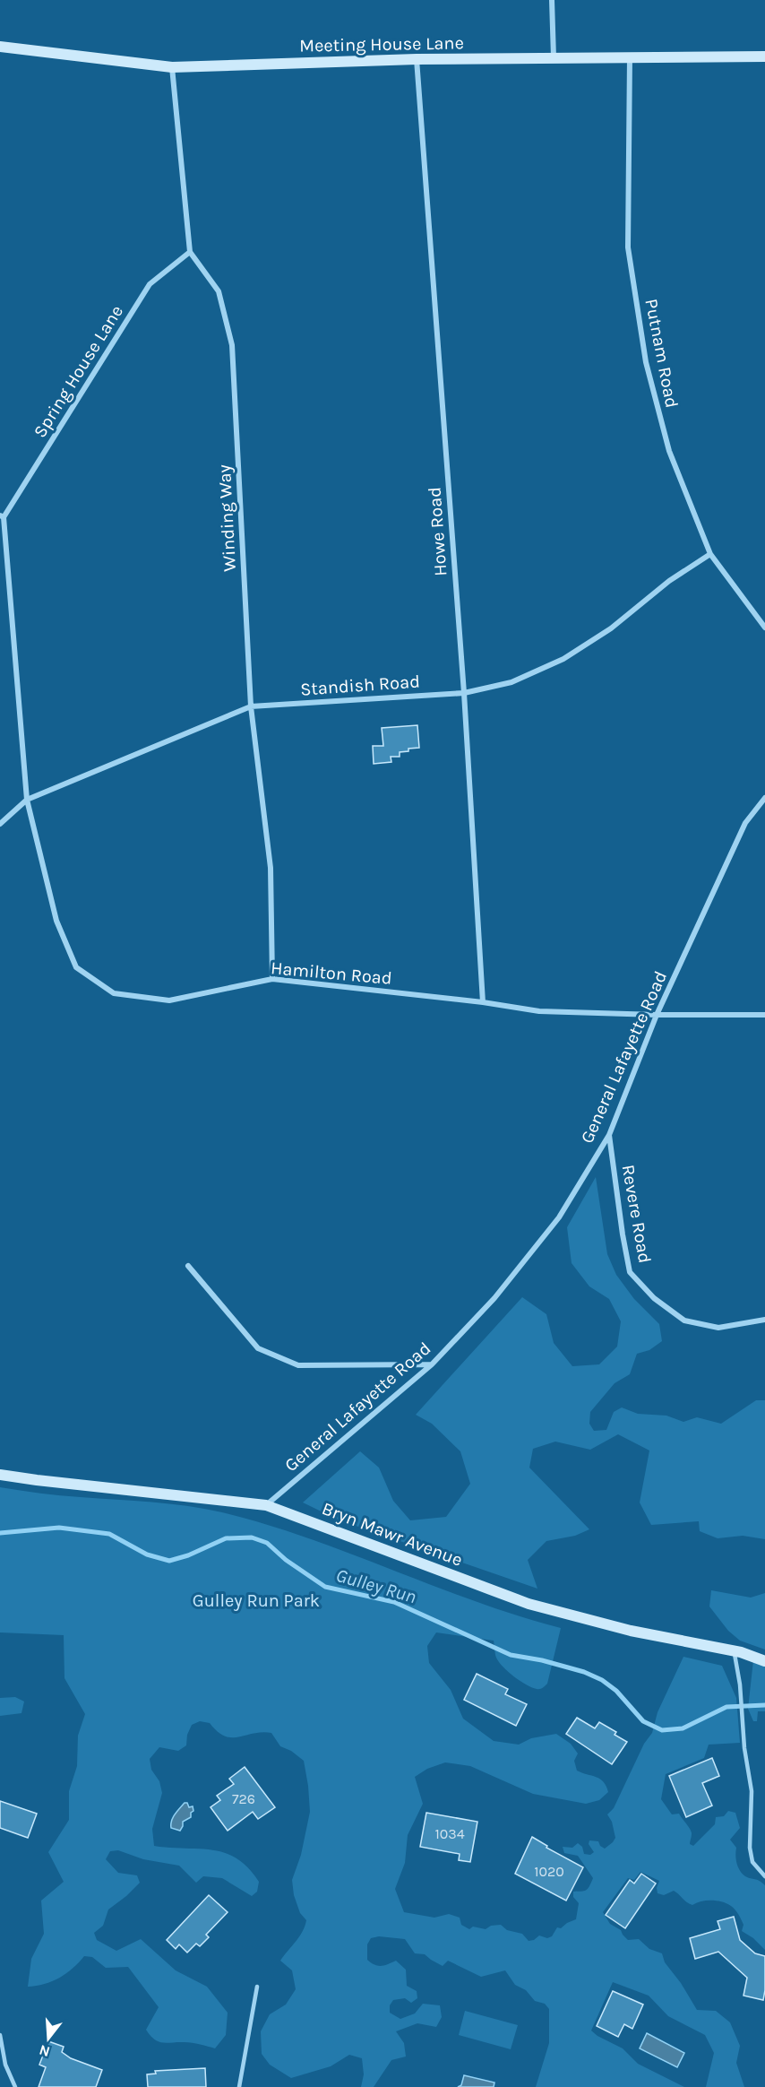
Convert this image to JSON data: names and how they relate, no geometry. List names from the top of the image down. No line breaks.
{"streets":{"street":["Meeting House Lane","Putnam Road","Spring House Lane","Winding Way","Howe Road","Standish Road","Hamilton Road","General Lafayette Road","Revere Road","Bryn Mawr Avenue"]},"crossings":[["Meeting House Lane","Putnam Road"],["Meeting House Lane","Howe Road"],["Putnam Road","Standish Road"],["Spring House Lane","Winding Way"],["Spring House Lane","Hamilton Road"],["Winding Way","Standish Road"],["Winding Way","Hamilton Road"],["Howe Road","Standish Road"],["Howe Road","Hamilton Road"],["Standish Road","Hamilton Road"],["Hamilton Road","General Lafayette Road"],["General Lafayette Road","Revere Road"],["General Lafayette Road","Bryn Mawr Avenue"]],"water":["Gulley Run"],"parks":["Gulley Run Park"],"house_numbers":["726","1034","1020"],"north":"bottom"}
